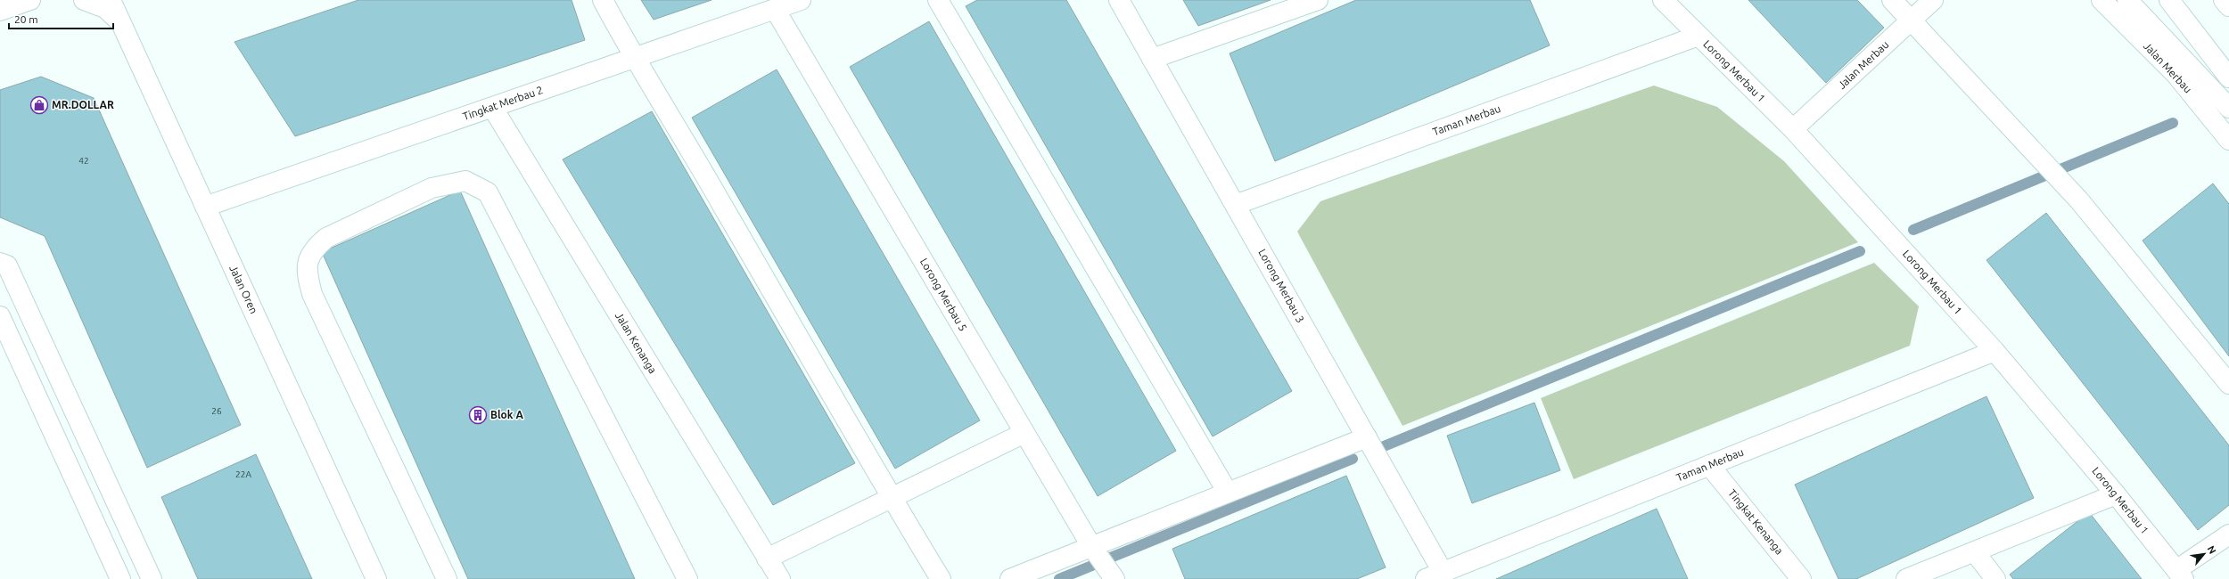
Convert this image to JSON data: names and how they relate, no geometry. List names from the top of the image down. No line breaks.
{"streets":{"main road":["Jalan Merbau","Lorong Merbau 1","Tingkat Merbau 2","Taman Merbau","Lorong Merbau 3","Jalan Oren","Lorong Merbau 5","Jalan Kenanga","Tingkat Kenanga"]},"crossings":[["Jalan Merbau","Lorong Merbau 1"],["Lorong Merbau 1","Taman Merbau"],["Tingkat Merbau 2","Jalan Oren"],["Tingkat Merbau 2","Lorong Merbau 5"],["Tingkat Merbau 2","Jalan Kenanga"],["Taman Merbau","Lorong Merbau 3"],["Taman Merbau","Tingkat Kenanga"]],"places":{"shop":["MR.DOLLAR"],"building":["Blok A"]},"house_numbers":["42","26","22A"],"scale_bar":"20 m","north":"top right"}
